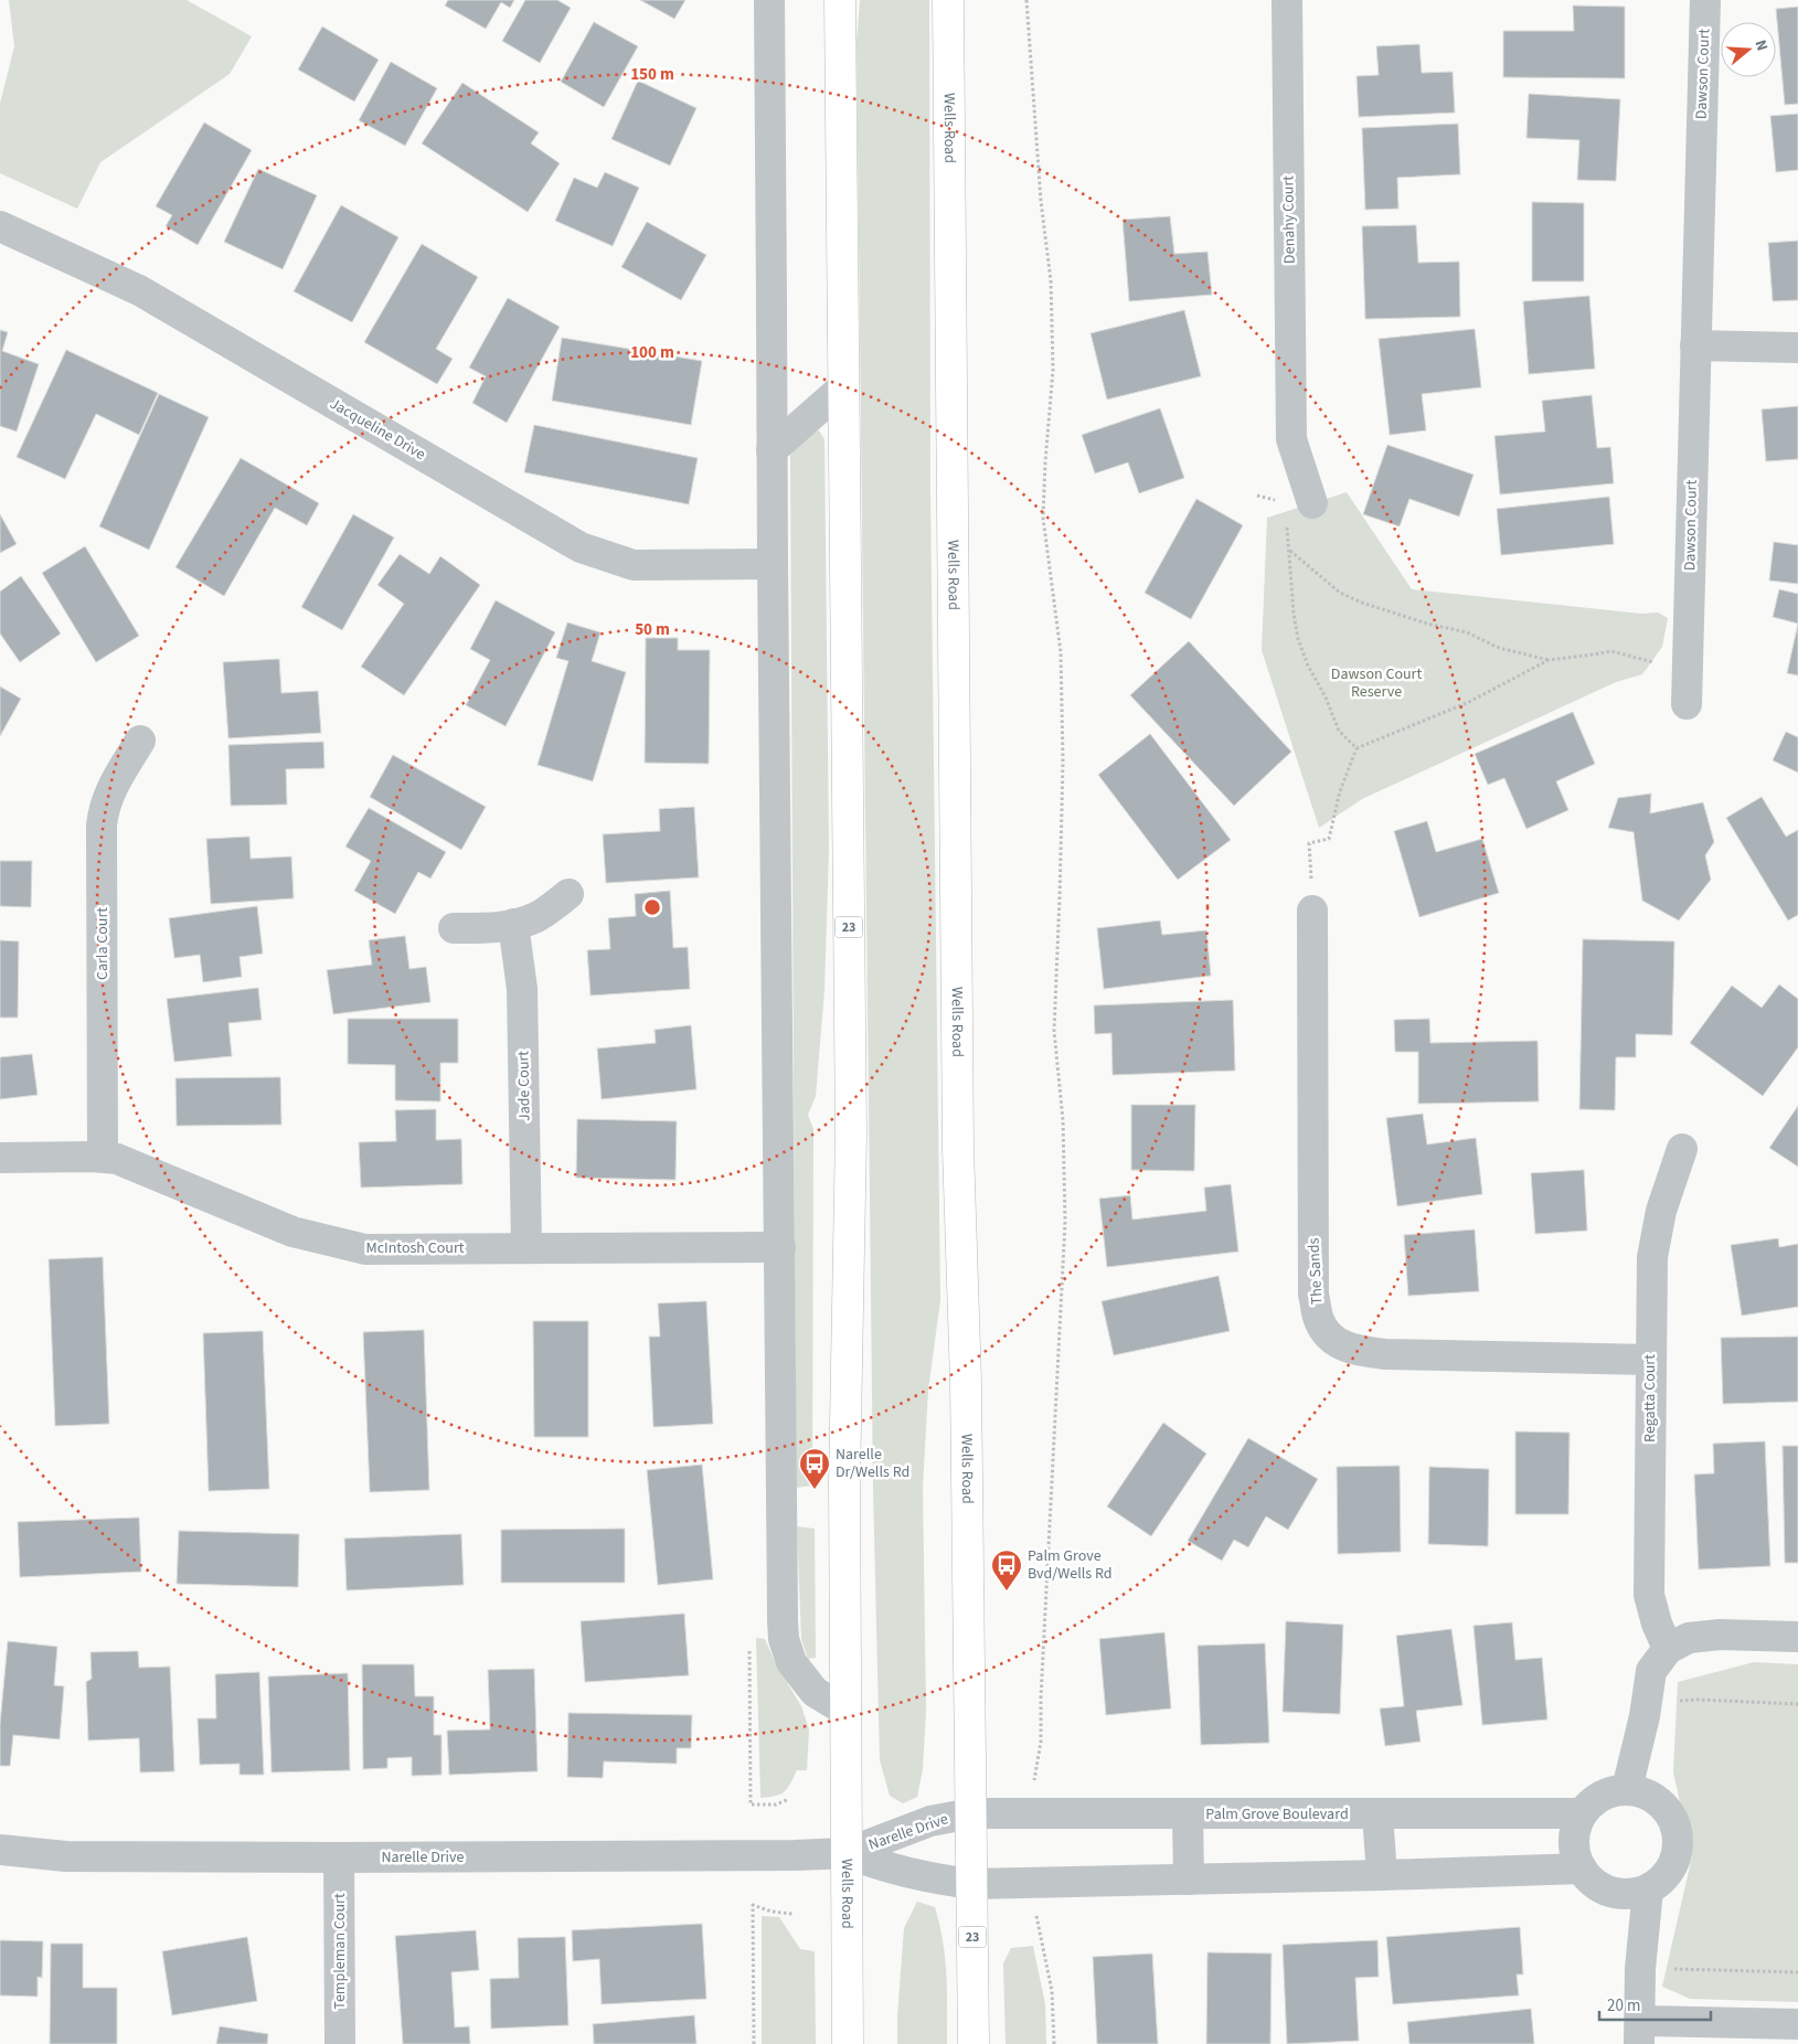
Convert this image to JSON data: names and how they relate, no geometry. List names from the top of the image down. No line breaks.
{"streets":{"main road":["Wells Road","23"],"street":["Dawson Court","Denahy Court","Jacqueline Drive","Carla Court","Jade Court","McIntosh Court","The Sands","Regatta Court","Palm Grove Boulevard","Narelle Drive","Templeman Court"]},"crossings":[["Wells Road","Palm Grove Boulevard"],["Wells Road","Narelle Drive"],["Carla Court","McIntosh Court"],["Jade Court","McIntosh Court"],["The Sands","Regatta Court"],["Palm Grove Boulevard","Narelle Drive"],["Narelle Drive","Templeman Court"]],"parks":["Dawson Court Reserve"],"places":{"bus stop":["Narelle Dr/Wells Rd","Palm Grove Bvd/Wells Rd"]},"scale_bar":"20 m","north":"right","rings":["150 m","100 m","50 m"]}
